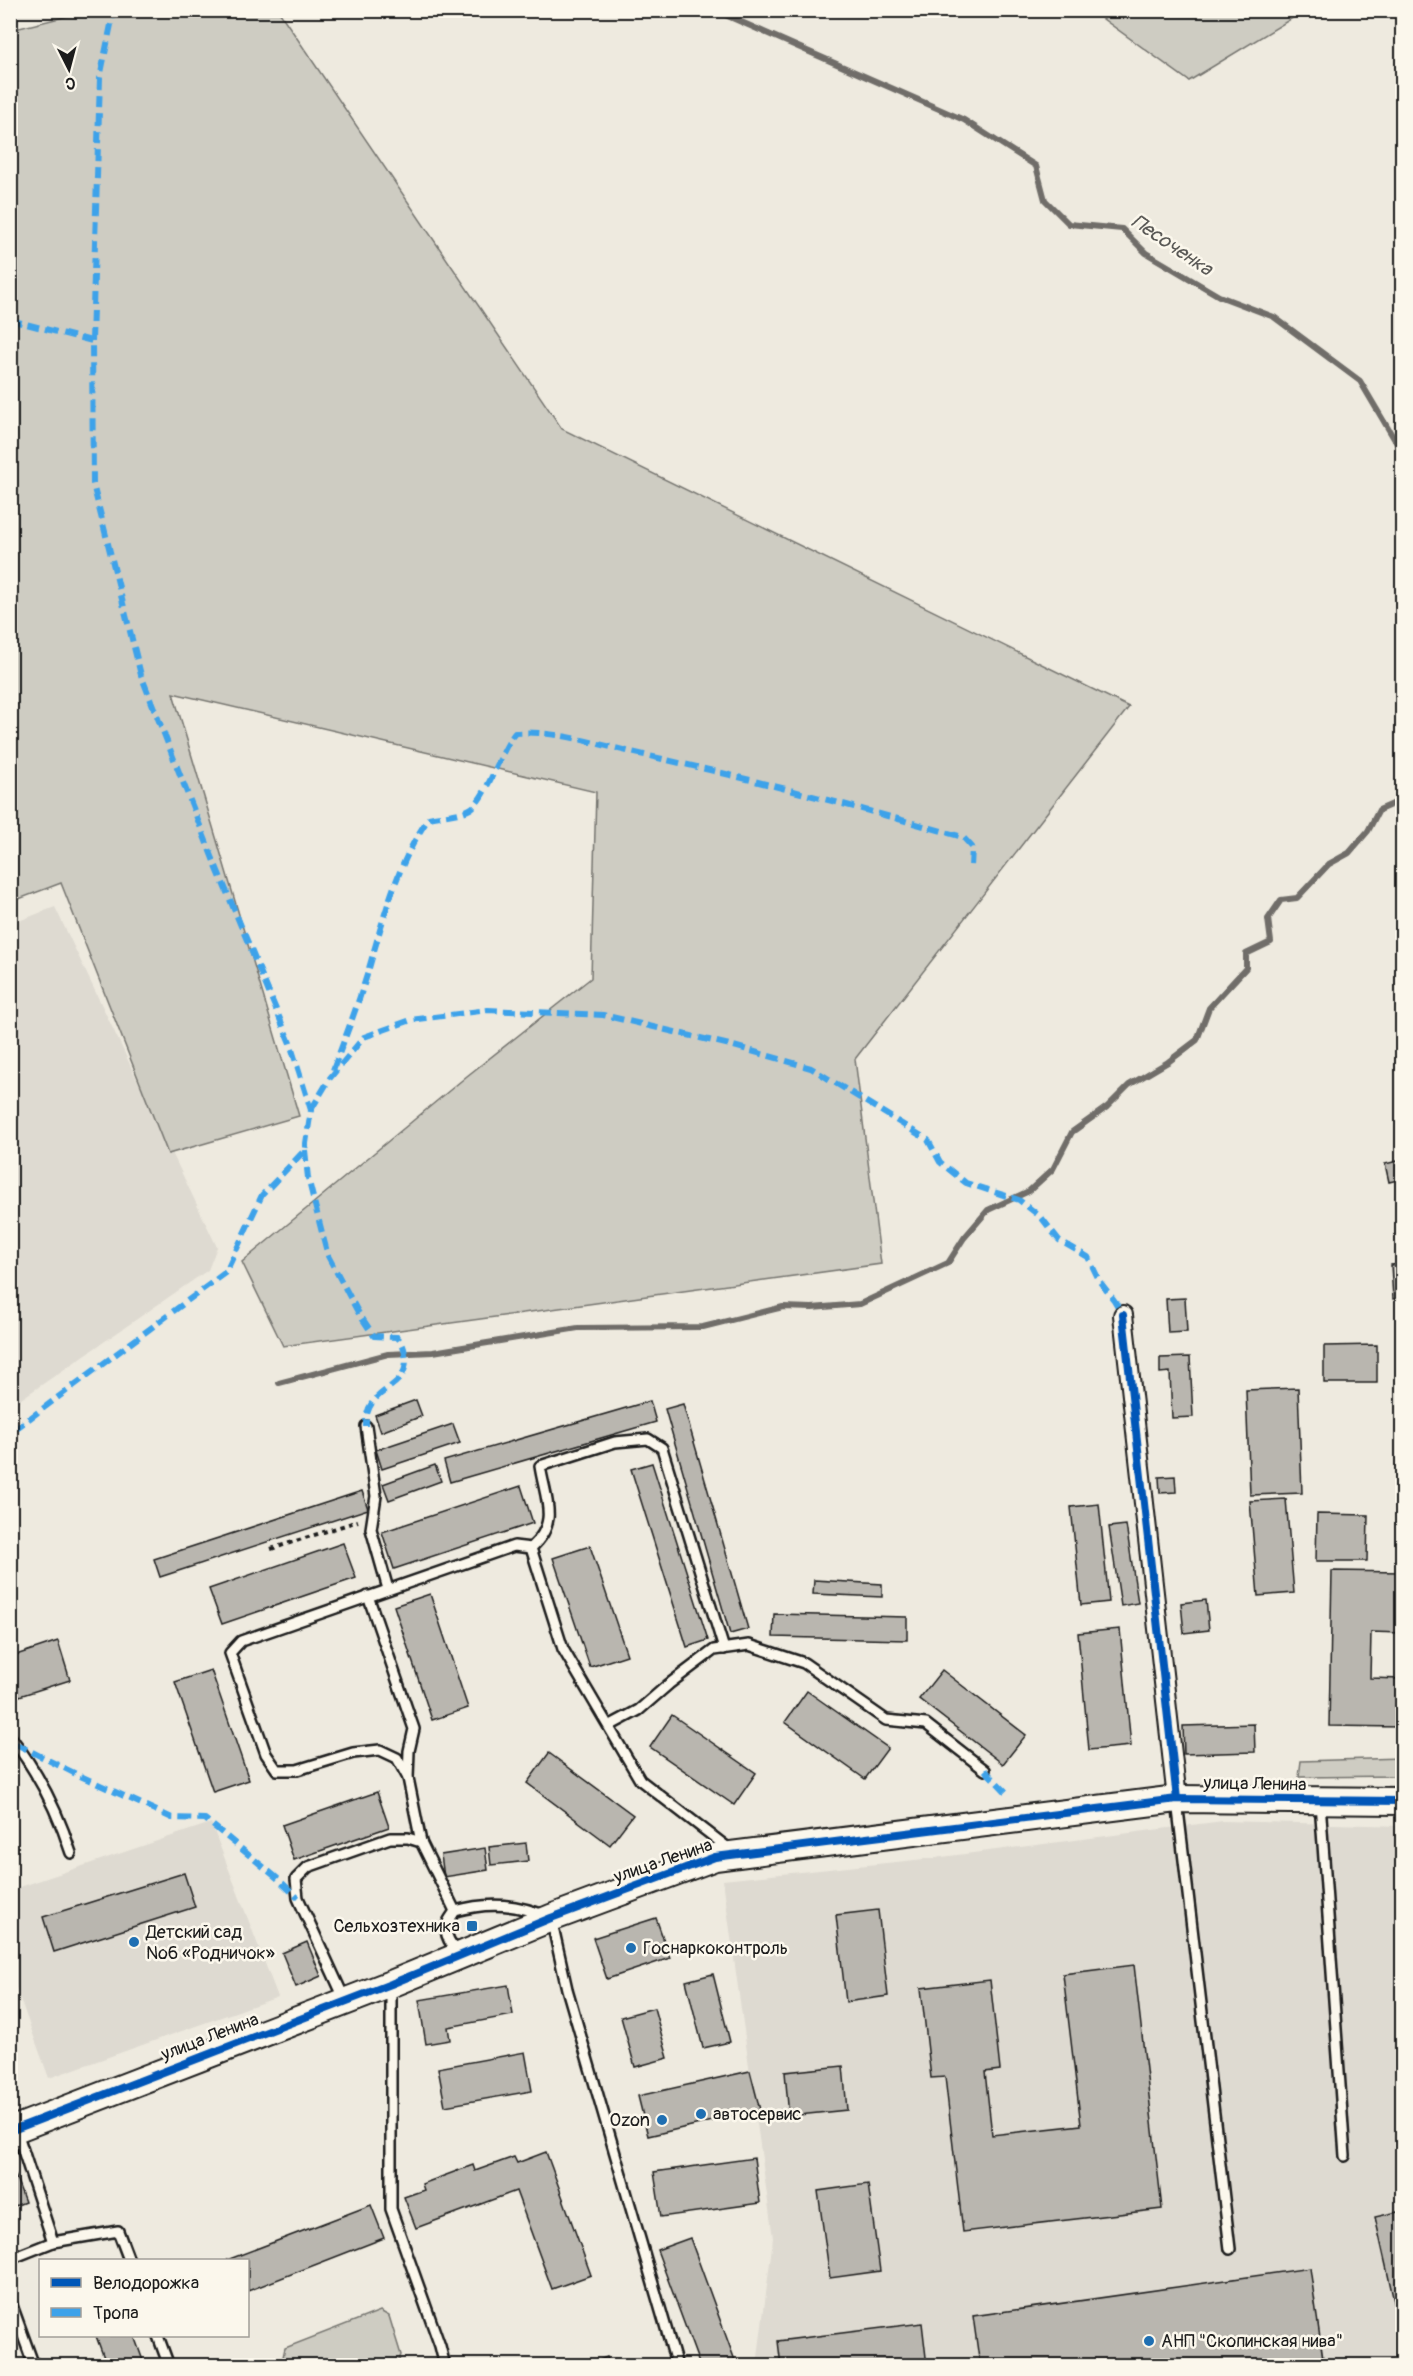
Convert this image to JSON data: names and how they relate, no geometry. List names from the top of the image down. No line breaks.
{"streets":{"street":["улица Ленина"]},"water":["Песоченка"],"places":{"transit":["Сельхозтехника"],"other":["Детский сад №6 «Родничок»","Госнаркоконтроль","автосервис","Ozon","АНП \"Скопинская нива\""]},"legend":["Велодорожка","Тропа"],"north":"bottom"}
